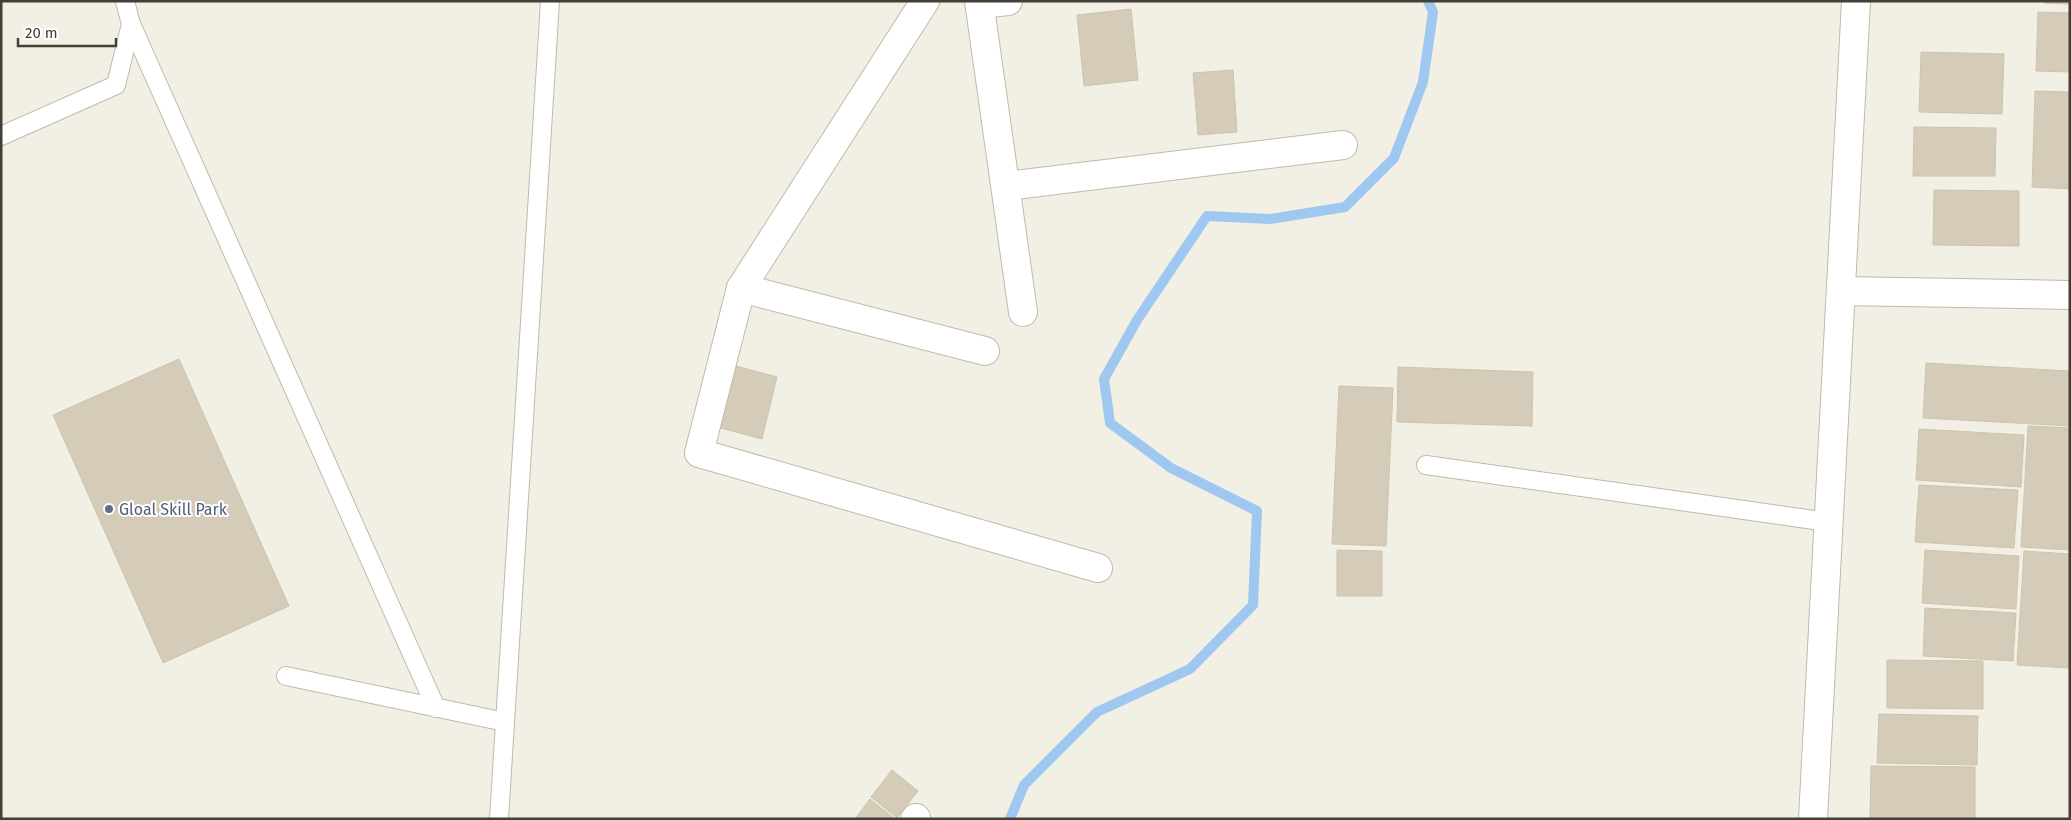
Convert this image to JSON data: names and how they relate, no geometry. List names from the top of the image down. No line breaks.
{"places":["Gloal Skill Park"],"scale_bar":"20 m"}
